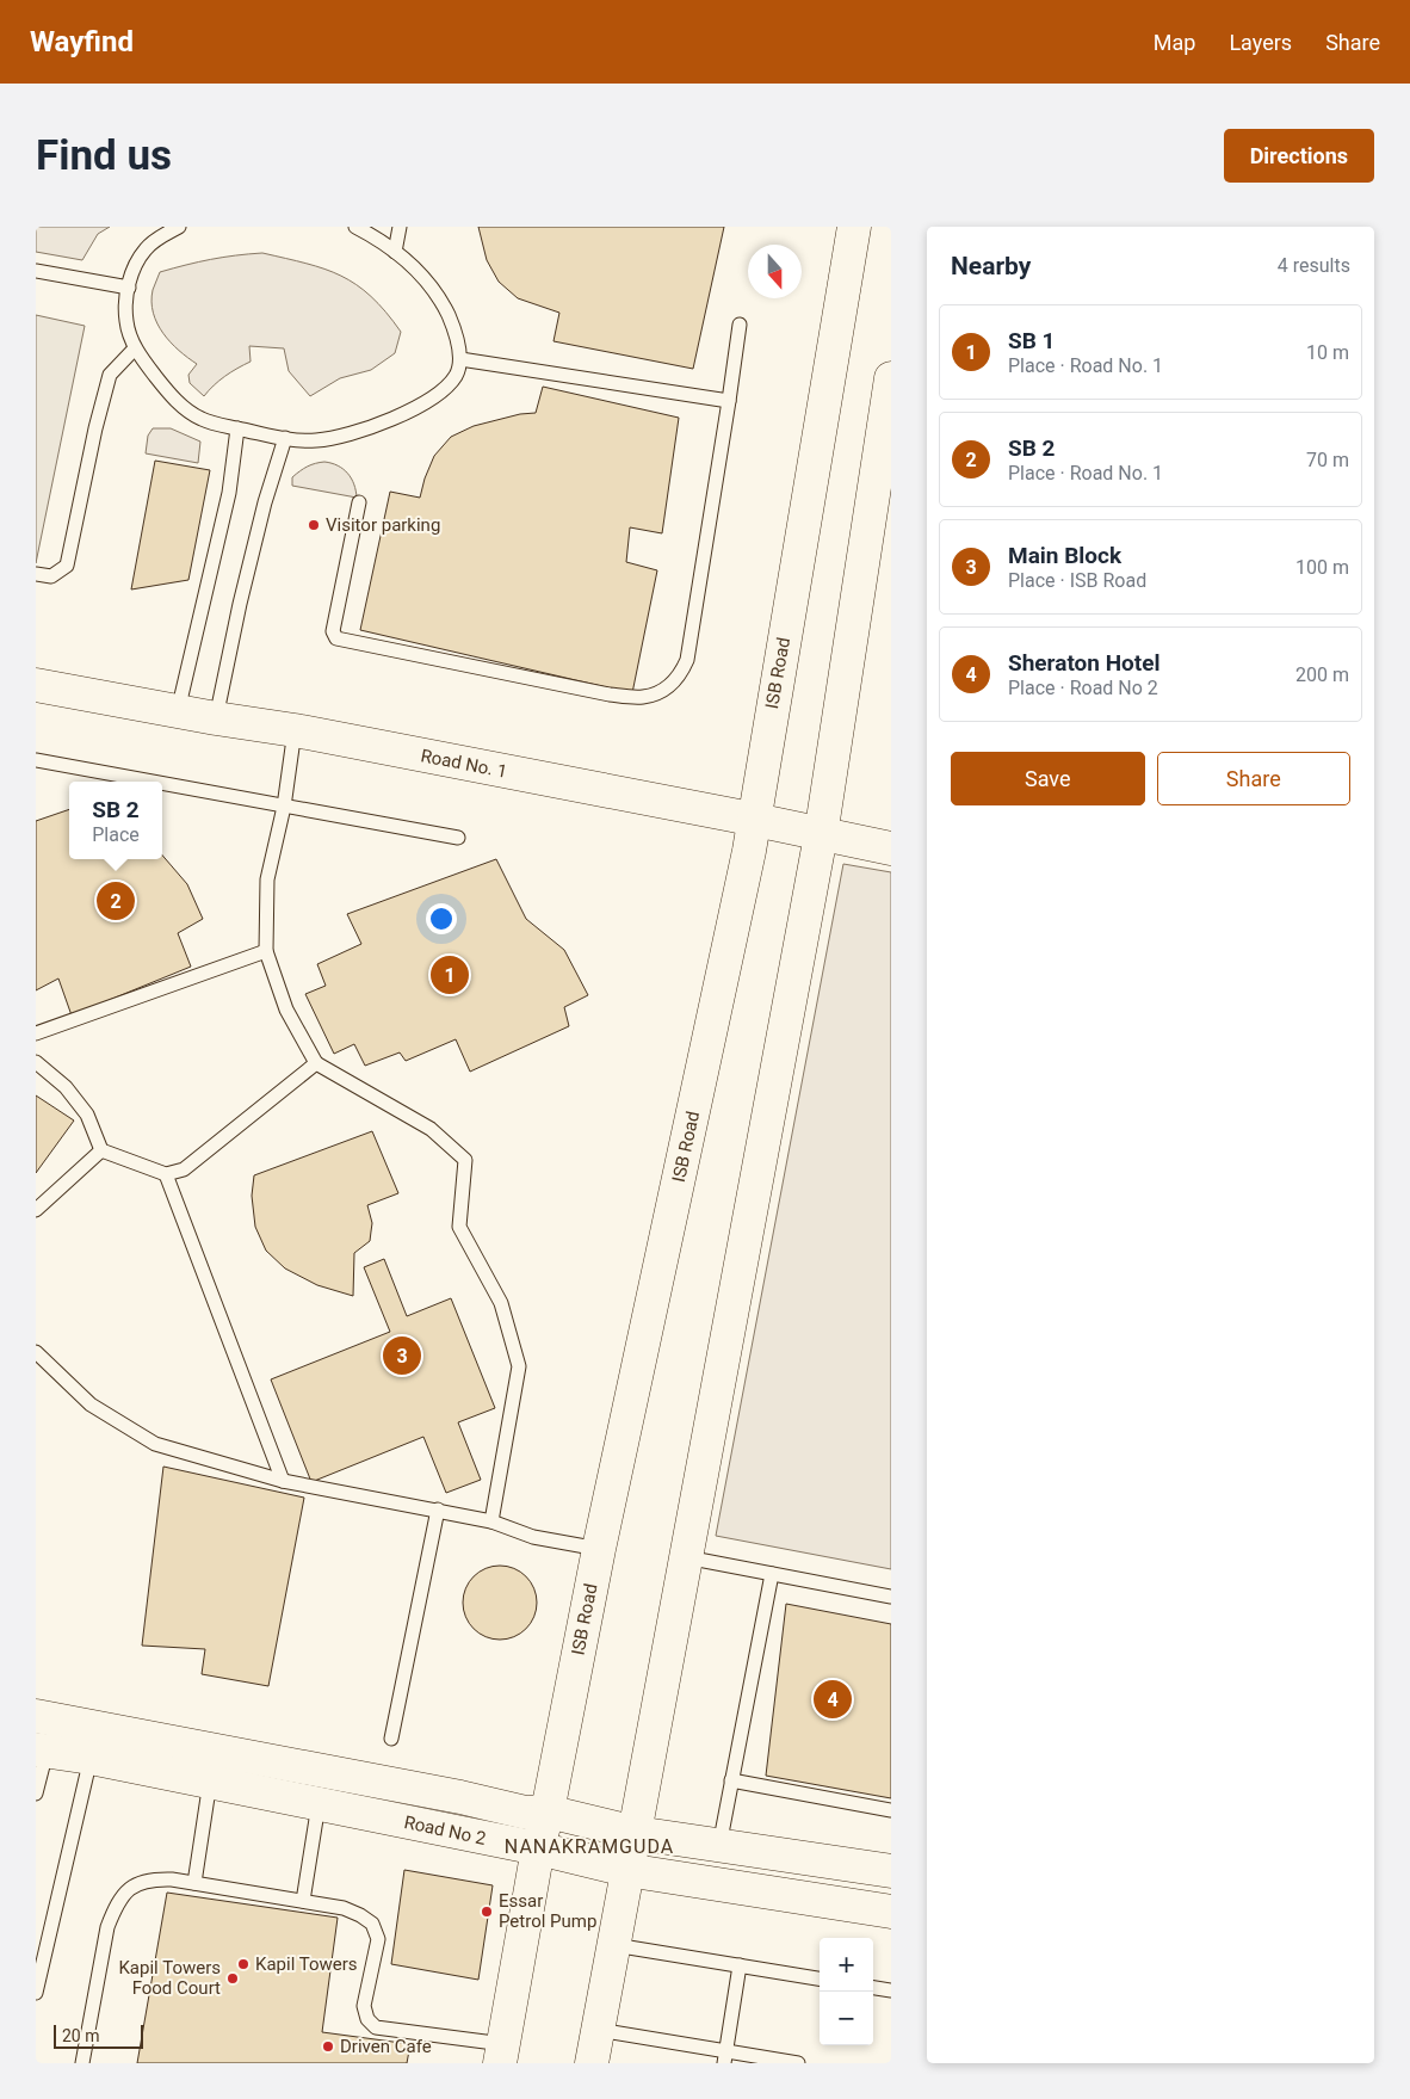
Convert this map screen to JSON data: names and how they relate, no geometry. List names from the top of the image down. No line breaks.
{"streets":{"main road":["ISB Road","Road No. 1","Road No 2"]},"crossings":[["ISB Road","Road No. 1"],["ISB Road","Road No 2"]],"districts":["NANAKRAMGUDA"],"places":["Visitor parking","Essar Petrol Pump","Kapil Towers","Kapil Towers Food Court","Driven Cafe"],"scale_bar":"20 m","north":"bottom","page":{"header":"Wayfind","nav":["Map","Layers","Share"],"buttons":["Directions",["Save","Share"]],"title":"Find us","heading":["Nearby","4 results"],"list":[{"mark":"1","name":"SB 1","note":"Place · Road No. 1","value":"10 m"},{"mark":"2","name":"SB 2","note":"Place · Road No. 1","value":"70 m"},{"mark":"3","name":"Main Block","note":"Place · ISB Road","value":"100 m"},{"mark":"4","name":"Sheraton Hotel","note":"Place · Road No 2","value":"200 m"}],"popup":["SB 2","Place"],"pins":["2","1","3","4"],"map_buttons":["+","−"],"scale":"20 m"}}
